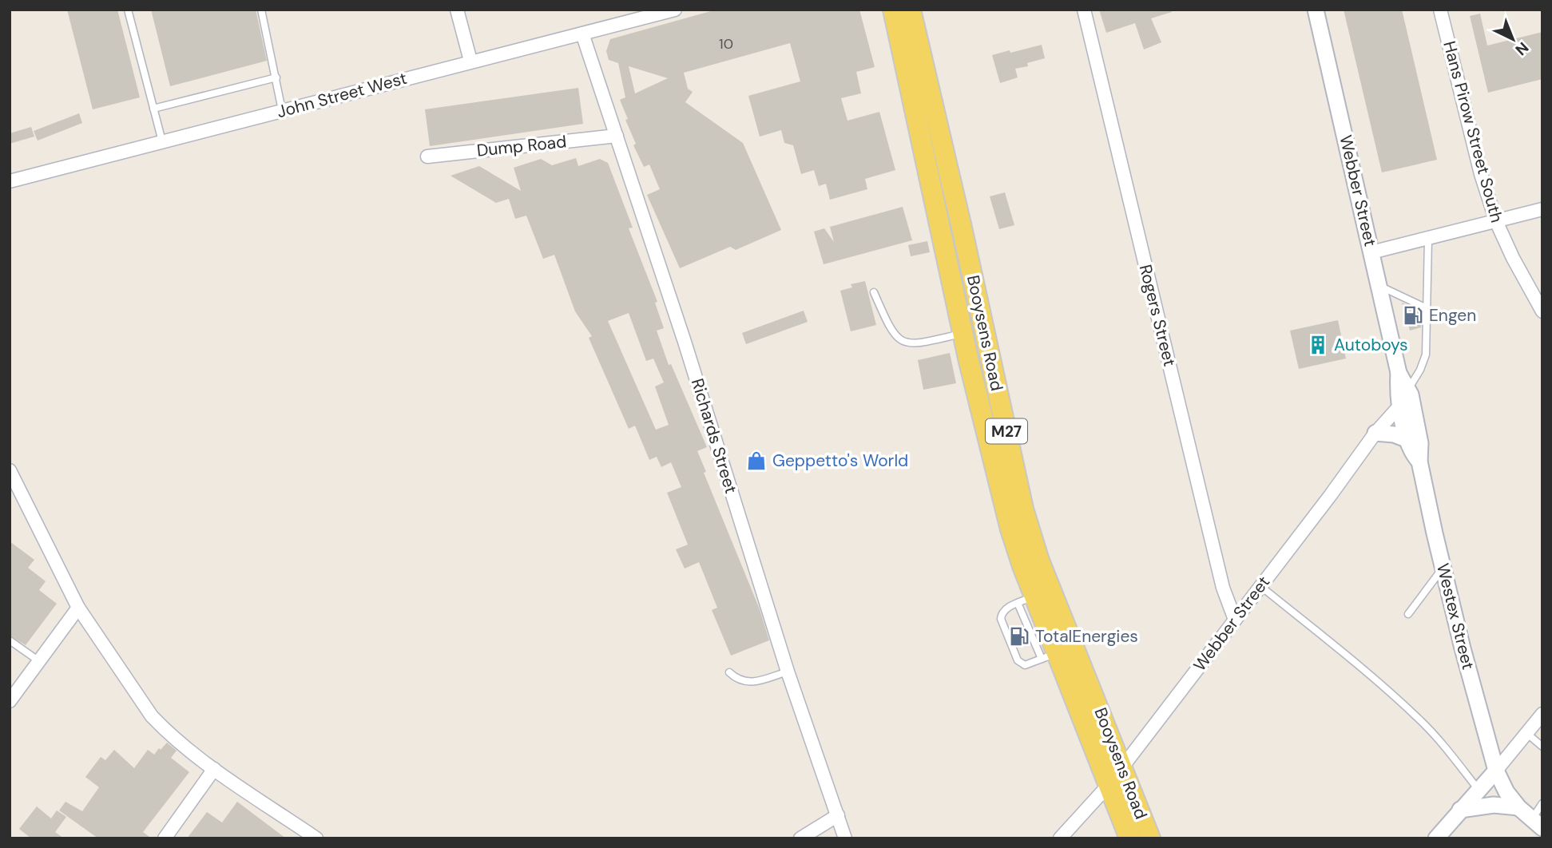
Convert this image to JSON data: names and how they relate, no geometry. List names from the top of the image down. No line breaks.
{"streets":{"main road":["Booysens Road","M27"],"street":["John Street West","Hans Pirow Street South","Dump Road","Webber Street","Rogers Street","Richards Street","Westex Street"]},"crossings":[["John Street West","Richards Street"],["Dump Road","Richards Street"],["Webber Street","Rogers Street"],["Webber Street","Booysens Road"],["Webber Street","Westex Street"]],"places":{"fuel station":["Engen","TotalEnergies"],"building":["Autoboys"],"shop":["Geppetto's World"]},"house_numbers":["10"],"north":"bottom right"}
